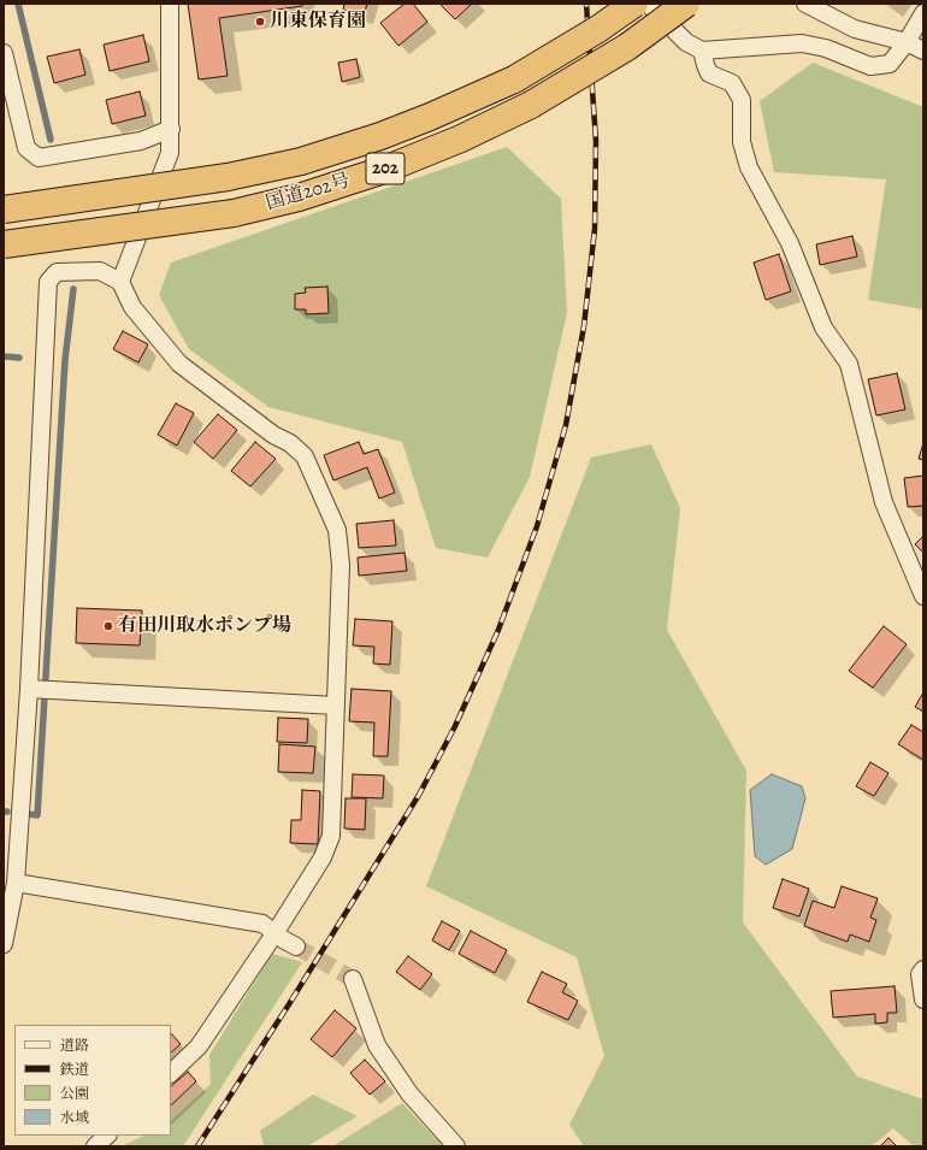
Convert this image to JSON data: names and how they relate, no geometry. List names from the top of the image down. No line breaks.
{"streets":{"highway":["202","国道202号"]},"places":["川東保育園","有田川取水ポンプ場"],"legend":["道路","鉄道","公園","水域"]}
